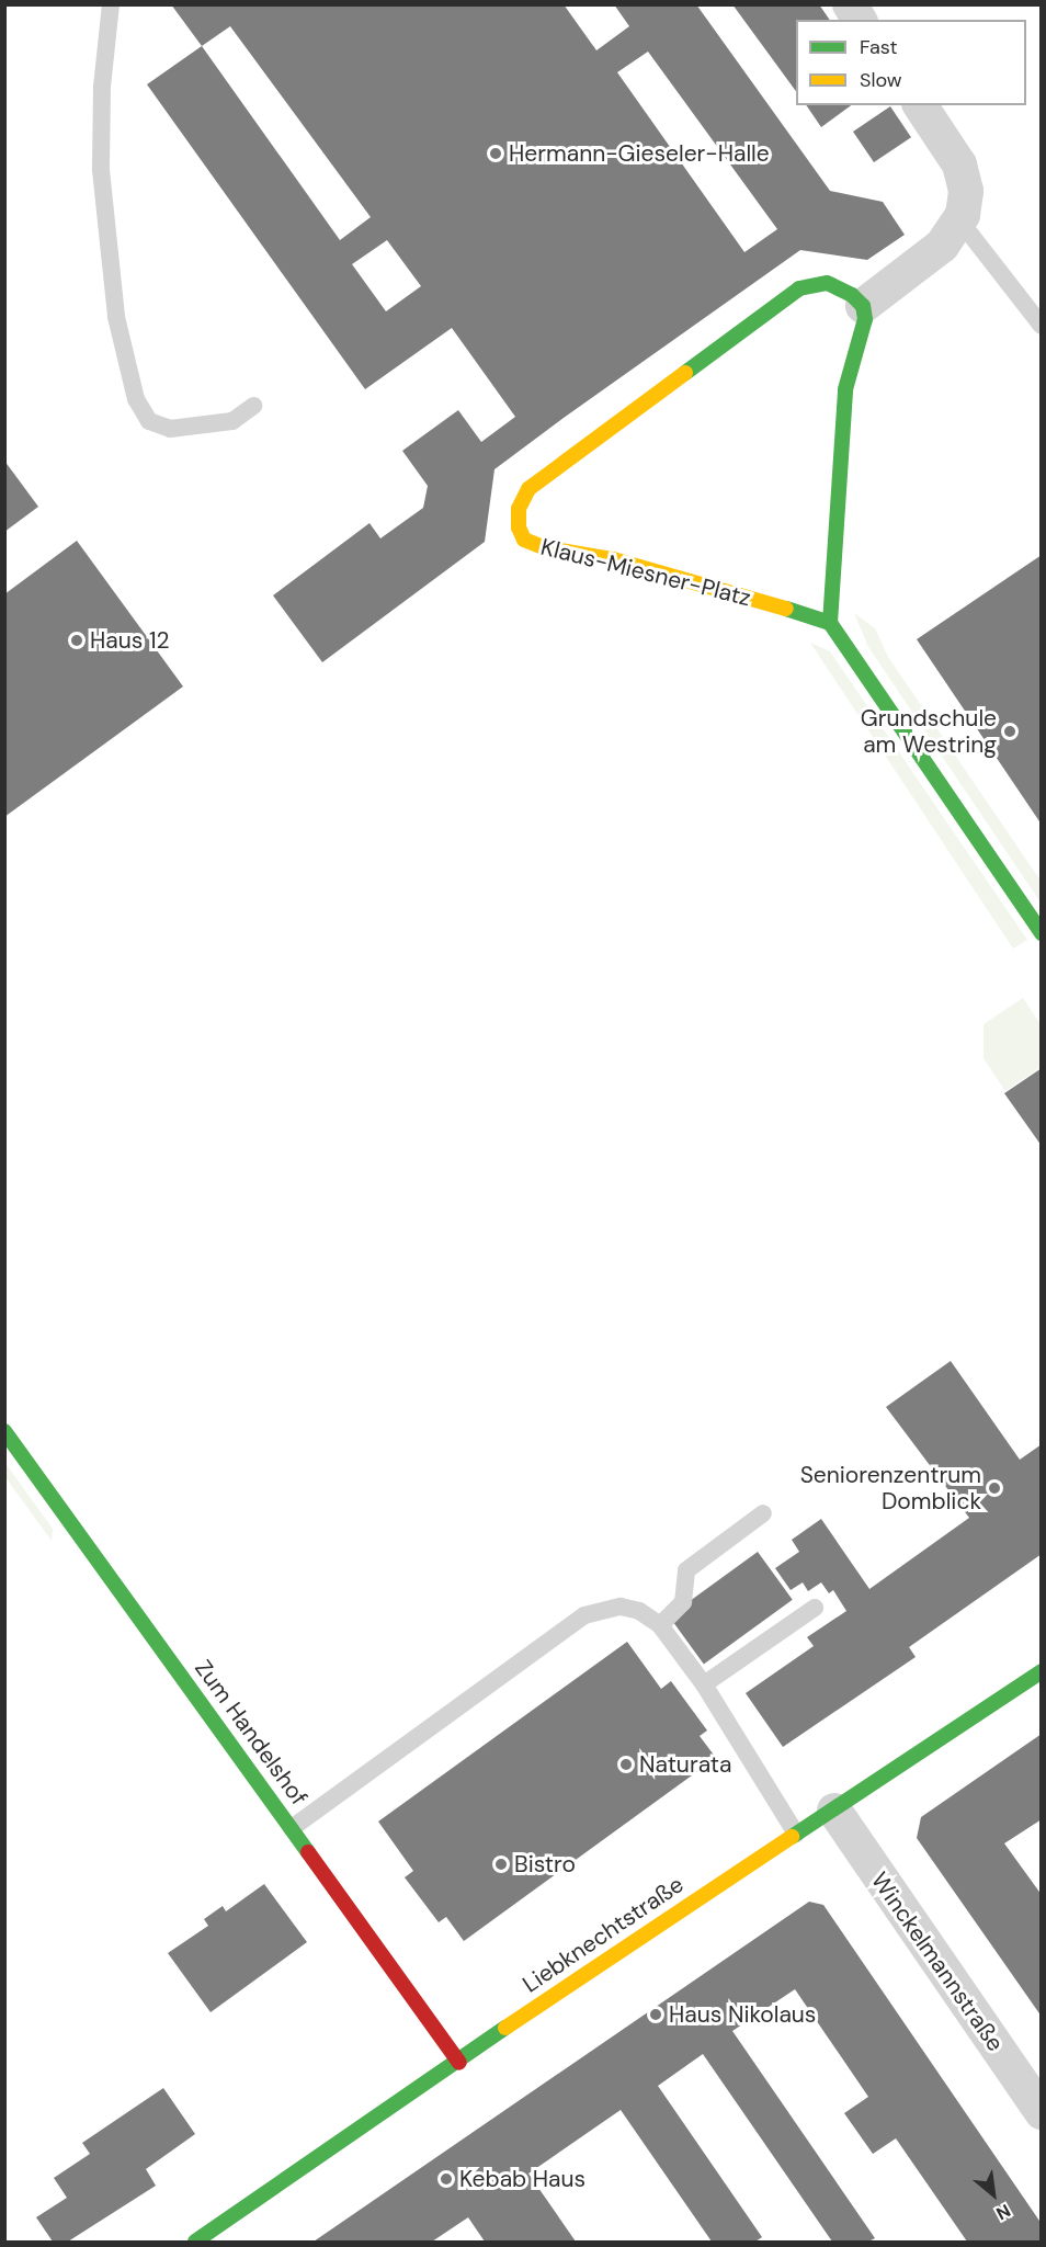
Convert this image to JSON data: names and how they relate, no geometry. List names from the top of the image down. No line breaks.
{"streets":{"street":["Klaus-Miesner-Platz","Zum Handelshof","Liebknechtstraße","Winckelmannstraße"]},"crossings":[["Zum Handelshof","Liebknechtstraße"],["Liebknechtstraße","Winckelmannstraße"]],"places":["Hermann-Gieseler-Halle","Haus 12","Grundschule am Westring","Seniorenzentrum Domblick","Naturata","Bistro","Haus Nikolaus","Kebab Haus"],"legend":["Fast","Slow"],"north":"bottom right"}
